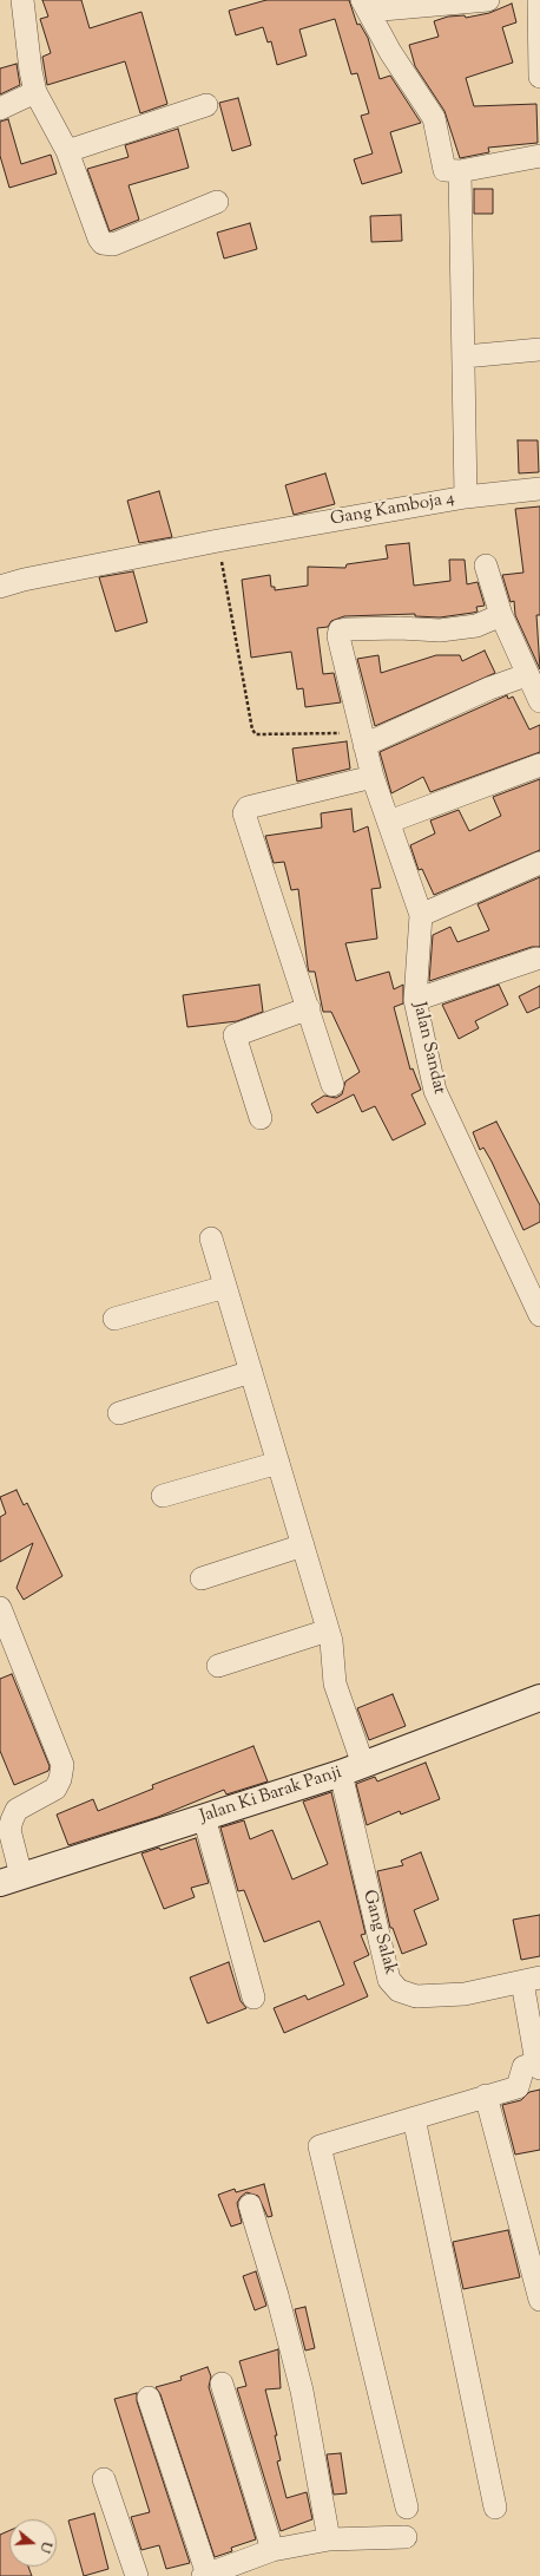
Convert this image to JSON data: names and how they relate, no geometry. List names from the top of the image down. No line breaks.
{"streets":{"street":["Gang Kamboja 4","Jalan Sandat","Jalan Ki Barak Panji","Gang Salak"]},"crossings":[["Jalan Ki Barak Panji","Gang Salak"]],"north":"right"}
